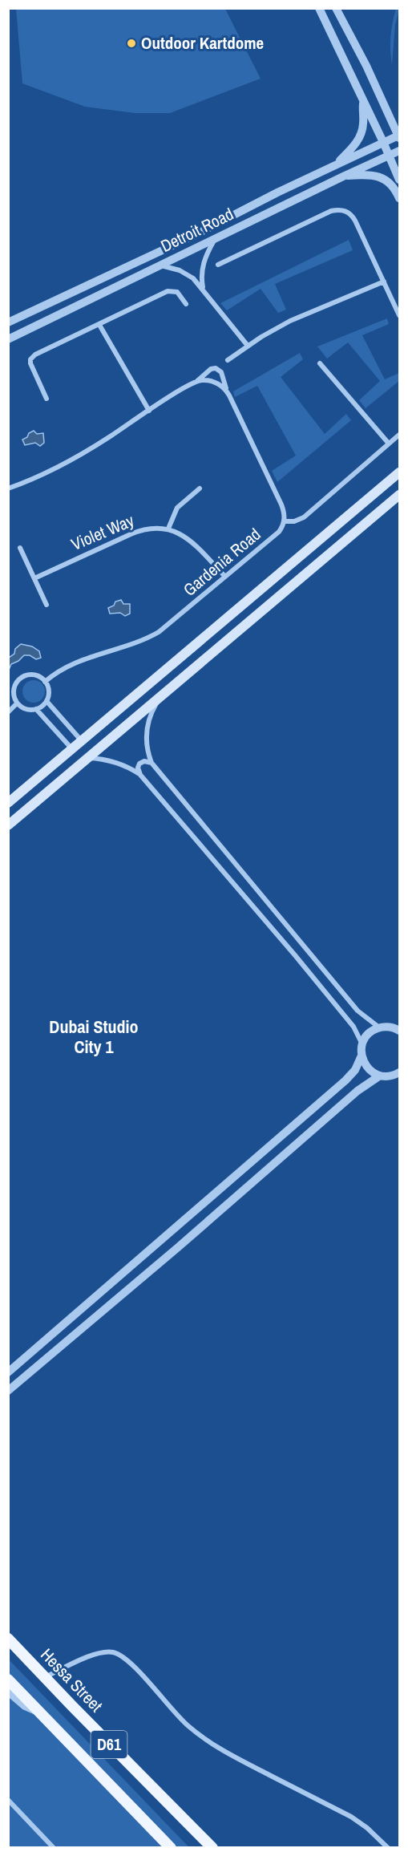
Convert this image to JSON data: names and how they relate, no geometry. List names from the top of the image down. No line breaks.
{"streets":{"main road":["Hessa Street","D61"],"street":["Detroit Road","Violet Way","Gardenia Road"]},"districts":["Dubai Studio City 1"],"places":["Outdoor Kartdome"]}
